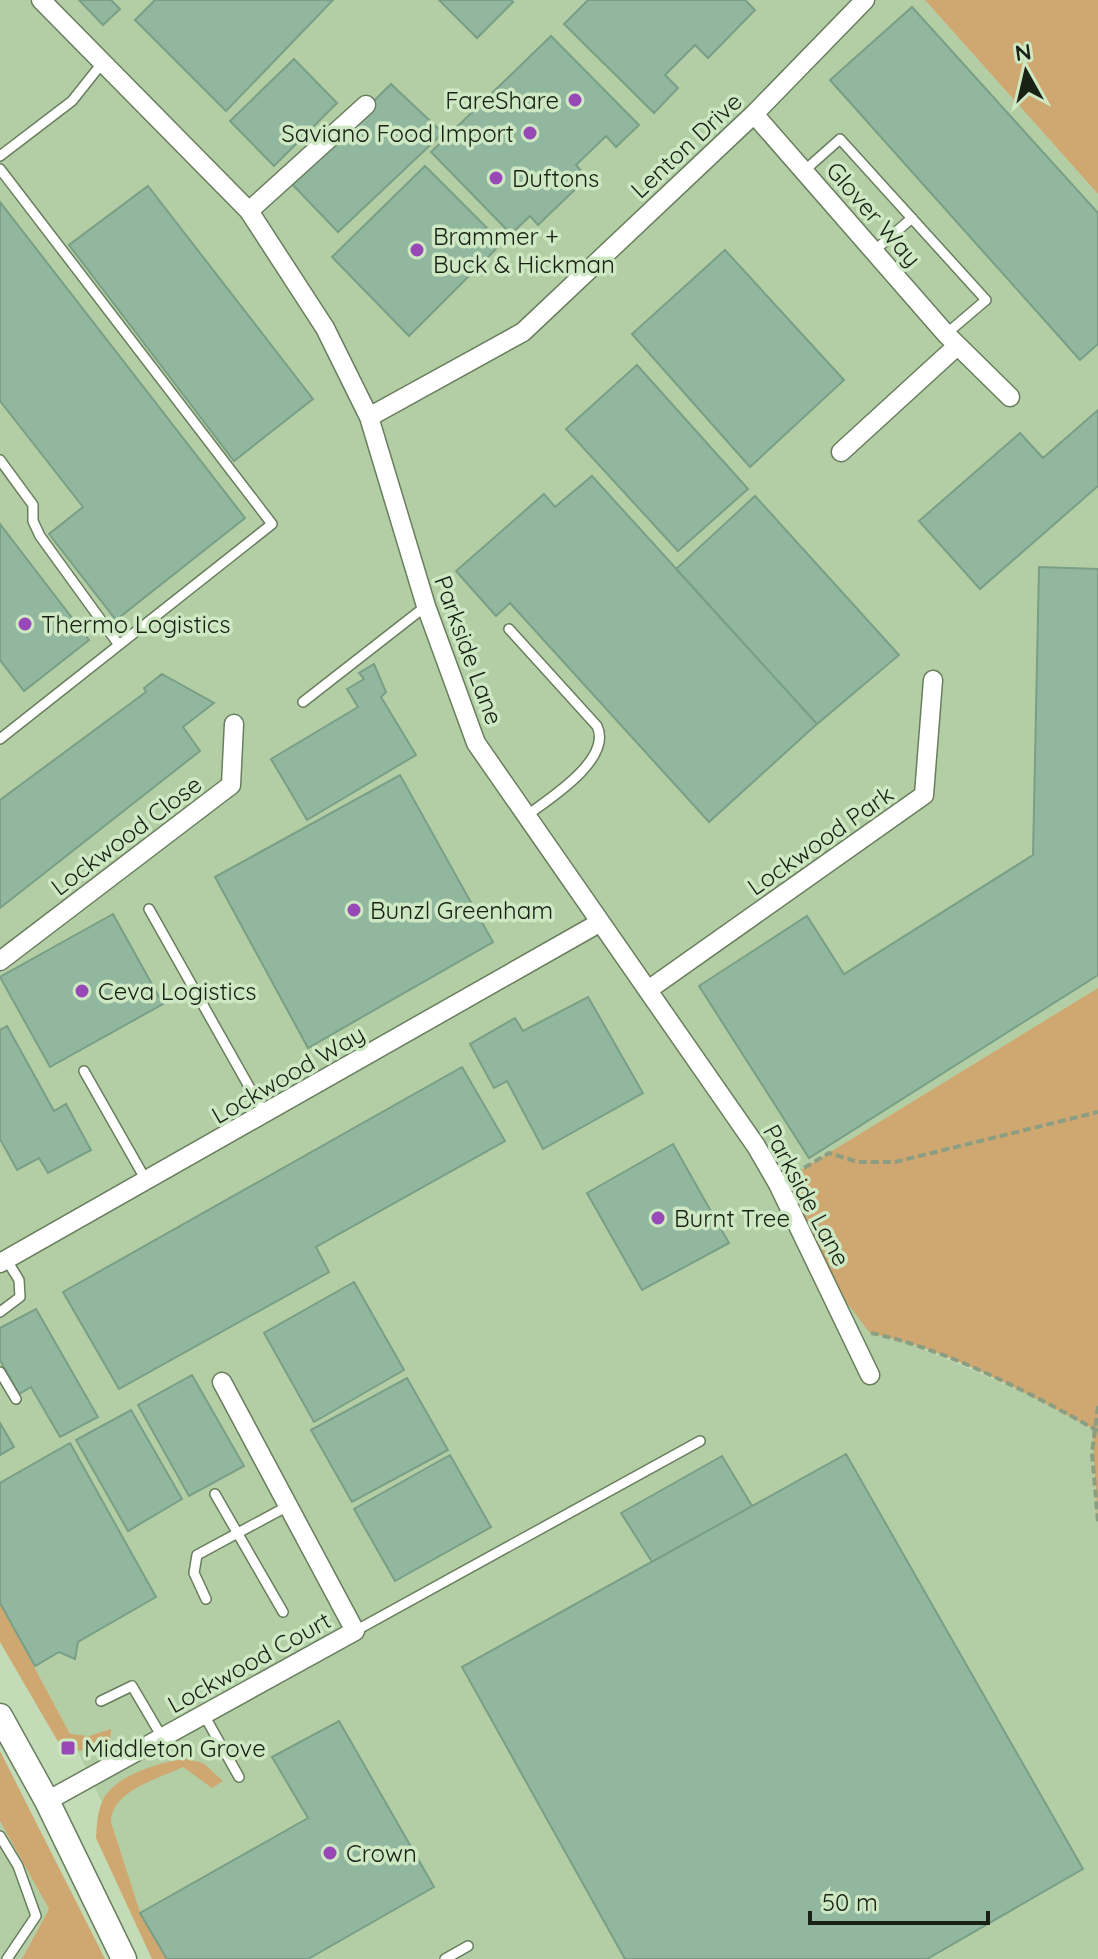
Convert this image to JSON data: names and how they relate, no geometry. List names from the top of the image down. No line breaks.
{"streets":{"street":["Lenton Drive","Glover Way","Parkside Lane","Lockwood Close","Lockwood Park","Lockwood Way","Lockwood Court"]},"crossings":[["Lenton Drive","Glover Way"],["Lenton Drive","Parkside Lane"],["Parkside Lane","Lockwood Park"],["Parkside Lane","Lockwood Way"]],"places":{"other":["FareShare","Saviano Food Import","Duftons","Brammer + Buck & Hickman","Thermo Logistics","Bunzl Greenham","Ceva Logistics","Burnt Tree","Crown"],"transit":["Middleton Grove"]},"scale_bar":"50 m","north":"top"}
